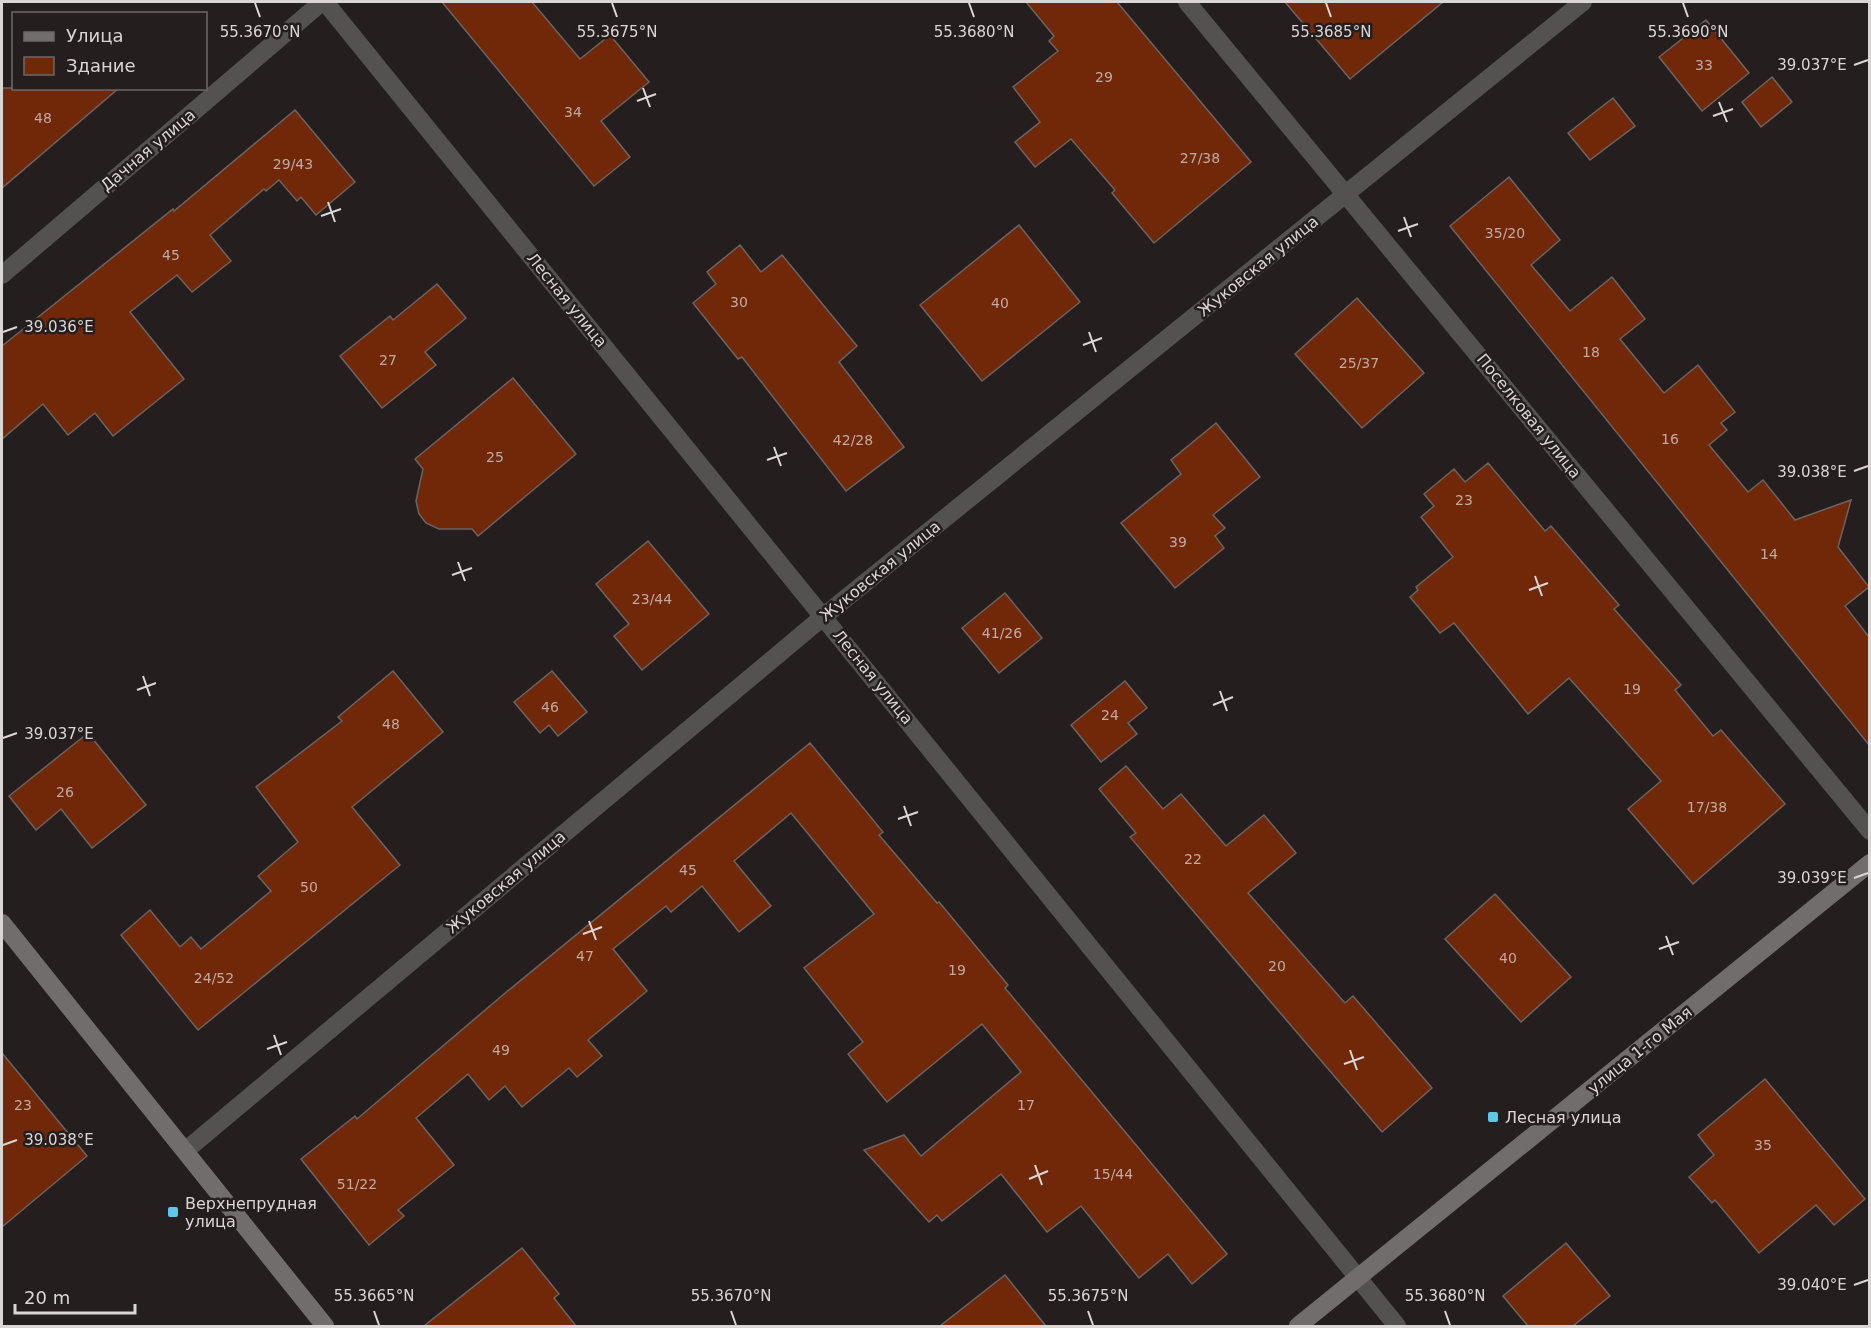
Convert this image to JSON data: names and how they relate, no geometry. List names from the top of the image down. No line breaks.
{"streets":{"main road":["улица 1-го Мая"],"street":["Дачная улица","Жуковская улица","Лесная улица","Поселковая улица"]},"crossings":[["Дачная улица","Лесная улица"],["Жуковская улица","Лесная улица"],["Жуковская улица","Поселковая улица"],["Лесная улица","улица 1-го Мая"]],"places":{"transit":["Лесная улица","Верхнепрудная улица"]},"house_numbers":["33","29","34","48","27/38","29/43","35/20","45","30","40","18","27","25/37","16","42/28","25","23","39","14","23/44","41/26","19","46","24","48","26","17/38","22","45","50","47","40","20","19","24/52","49","23","17","35","15/44","51/22"],"legend":["Улица","Здание"],"scale_bar":"20 m","coordinates":["55.3690°N","55.3670°N","55.3675°N","55.3680°N","55.3685°N","39.037°E","39.036°E","39.038°E","39.039°E","39.040°E","55.3665°N"]}
